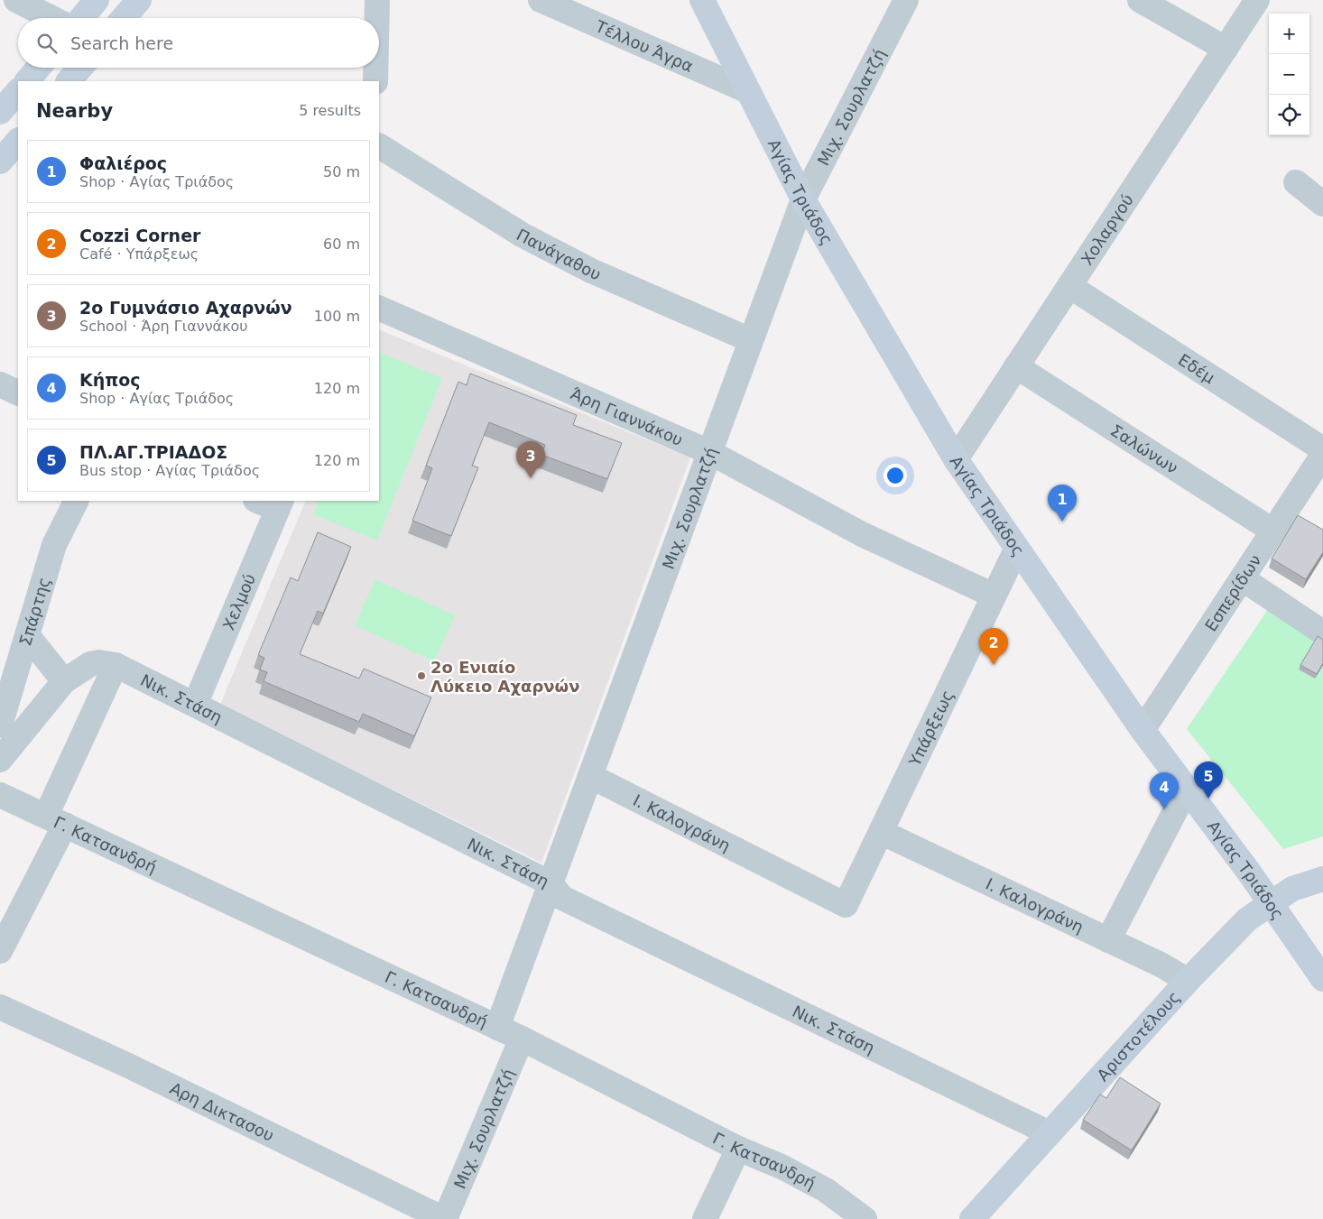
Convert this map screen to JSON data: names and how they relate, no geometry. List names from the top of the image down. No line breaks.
{"streets":{"street":["Τέλλου Άγρα","Μιχ. Σουρλατζή","Αγίας Τριάδος","Χολαργού","Πανάγαθου","Εδέμ","Άρη Γιαννάκου","Σαλώνων","Εσπερίδων","Χελμού","Σπάρτης","Νικ. Στάση","Υπάρξεως","Ι. Καλογράνη","Γ. Κατσανδρή","Αριστοτέλους","Αρη Δικτασου"]},"crossings":[["Τέλλου Άγρα","Αγίας Τριάδος"],["Μιχ. Σουρλατζή","Αγίας Τριάδος"],["Μιχ. Σουρλατζή","Πανάγαθου"],["Μιχ. Σουρλατζή","Άρη Γιαννάκου"],["Μιχ. Σουρλατζή","Νικ. Στάση"],["Μιχ. Σουρλατζή","Ι. Καλογράνη"],["Μιχ. Σουρλατζή","Γ. Κατσανδρή"],["Μιχ. Σουρλατζή","Αρη Δικτασου"],["Αγίας Τριάδος","Χολαργού"],["Αγίας Τριάδος","Εσπερίδων"],["Αγίας Τριάδος","Υπάρξεως"],["Αγίας Τριάδος","Αριστοτέλους"],["Χολαργού","Εδέμ"],["Χολαργού","Σαλώνων"],["Άρη Γιαννάκου","Υπάρξεως"],["Σαλώνων","Εσπερίδων"],["Χελμού","Νικ. Στάση"],["Νικ. Στάση","Αριστοτέλους"],["Υπάρξεως","Ι. Καλογράνη"],["Ι. Καλογράνη","Αριστοτέλους"]],"places":["2ο Ενιαίο Λύκειο Αχαρνών"],"page":{"map_buttons":["+","−"],"search":"Search here","heading":["Nearby","5 results"],"list":[{"mark":"1","name":"Φαλιέρος","note":"Shop · Αγίας Τριάδος","value":"50 m"},{"mark":"2","name":"Cozzi Corner","note":"Café · Υπάρξεως","value":"60 m"},{"mark":"3","name":"2ο Γυμνάσιο Αχαρνών","note":"School · Άρη Γιαννάκου","value":"100 m"},{"mark":"4","name":"Κήπος","note":"Shop · Αγίας Τριάδος","value":"120 m"},{"mark":"5","name":"ΠΛ.ΑΓ.ΤΡΙΑΔΟΣ","note":"Bus stop · Αγίας Τριάδος","value":"120 m"}],"pins":["3","1","2","5","4"]}}
